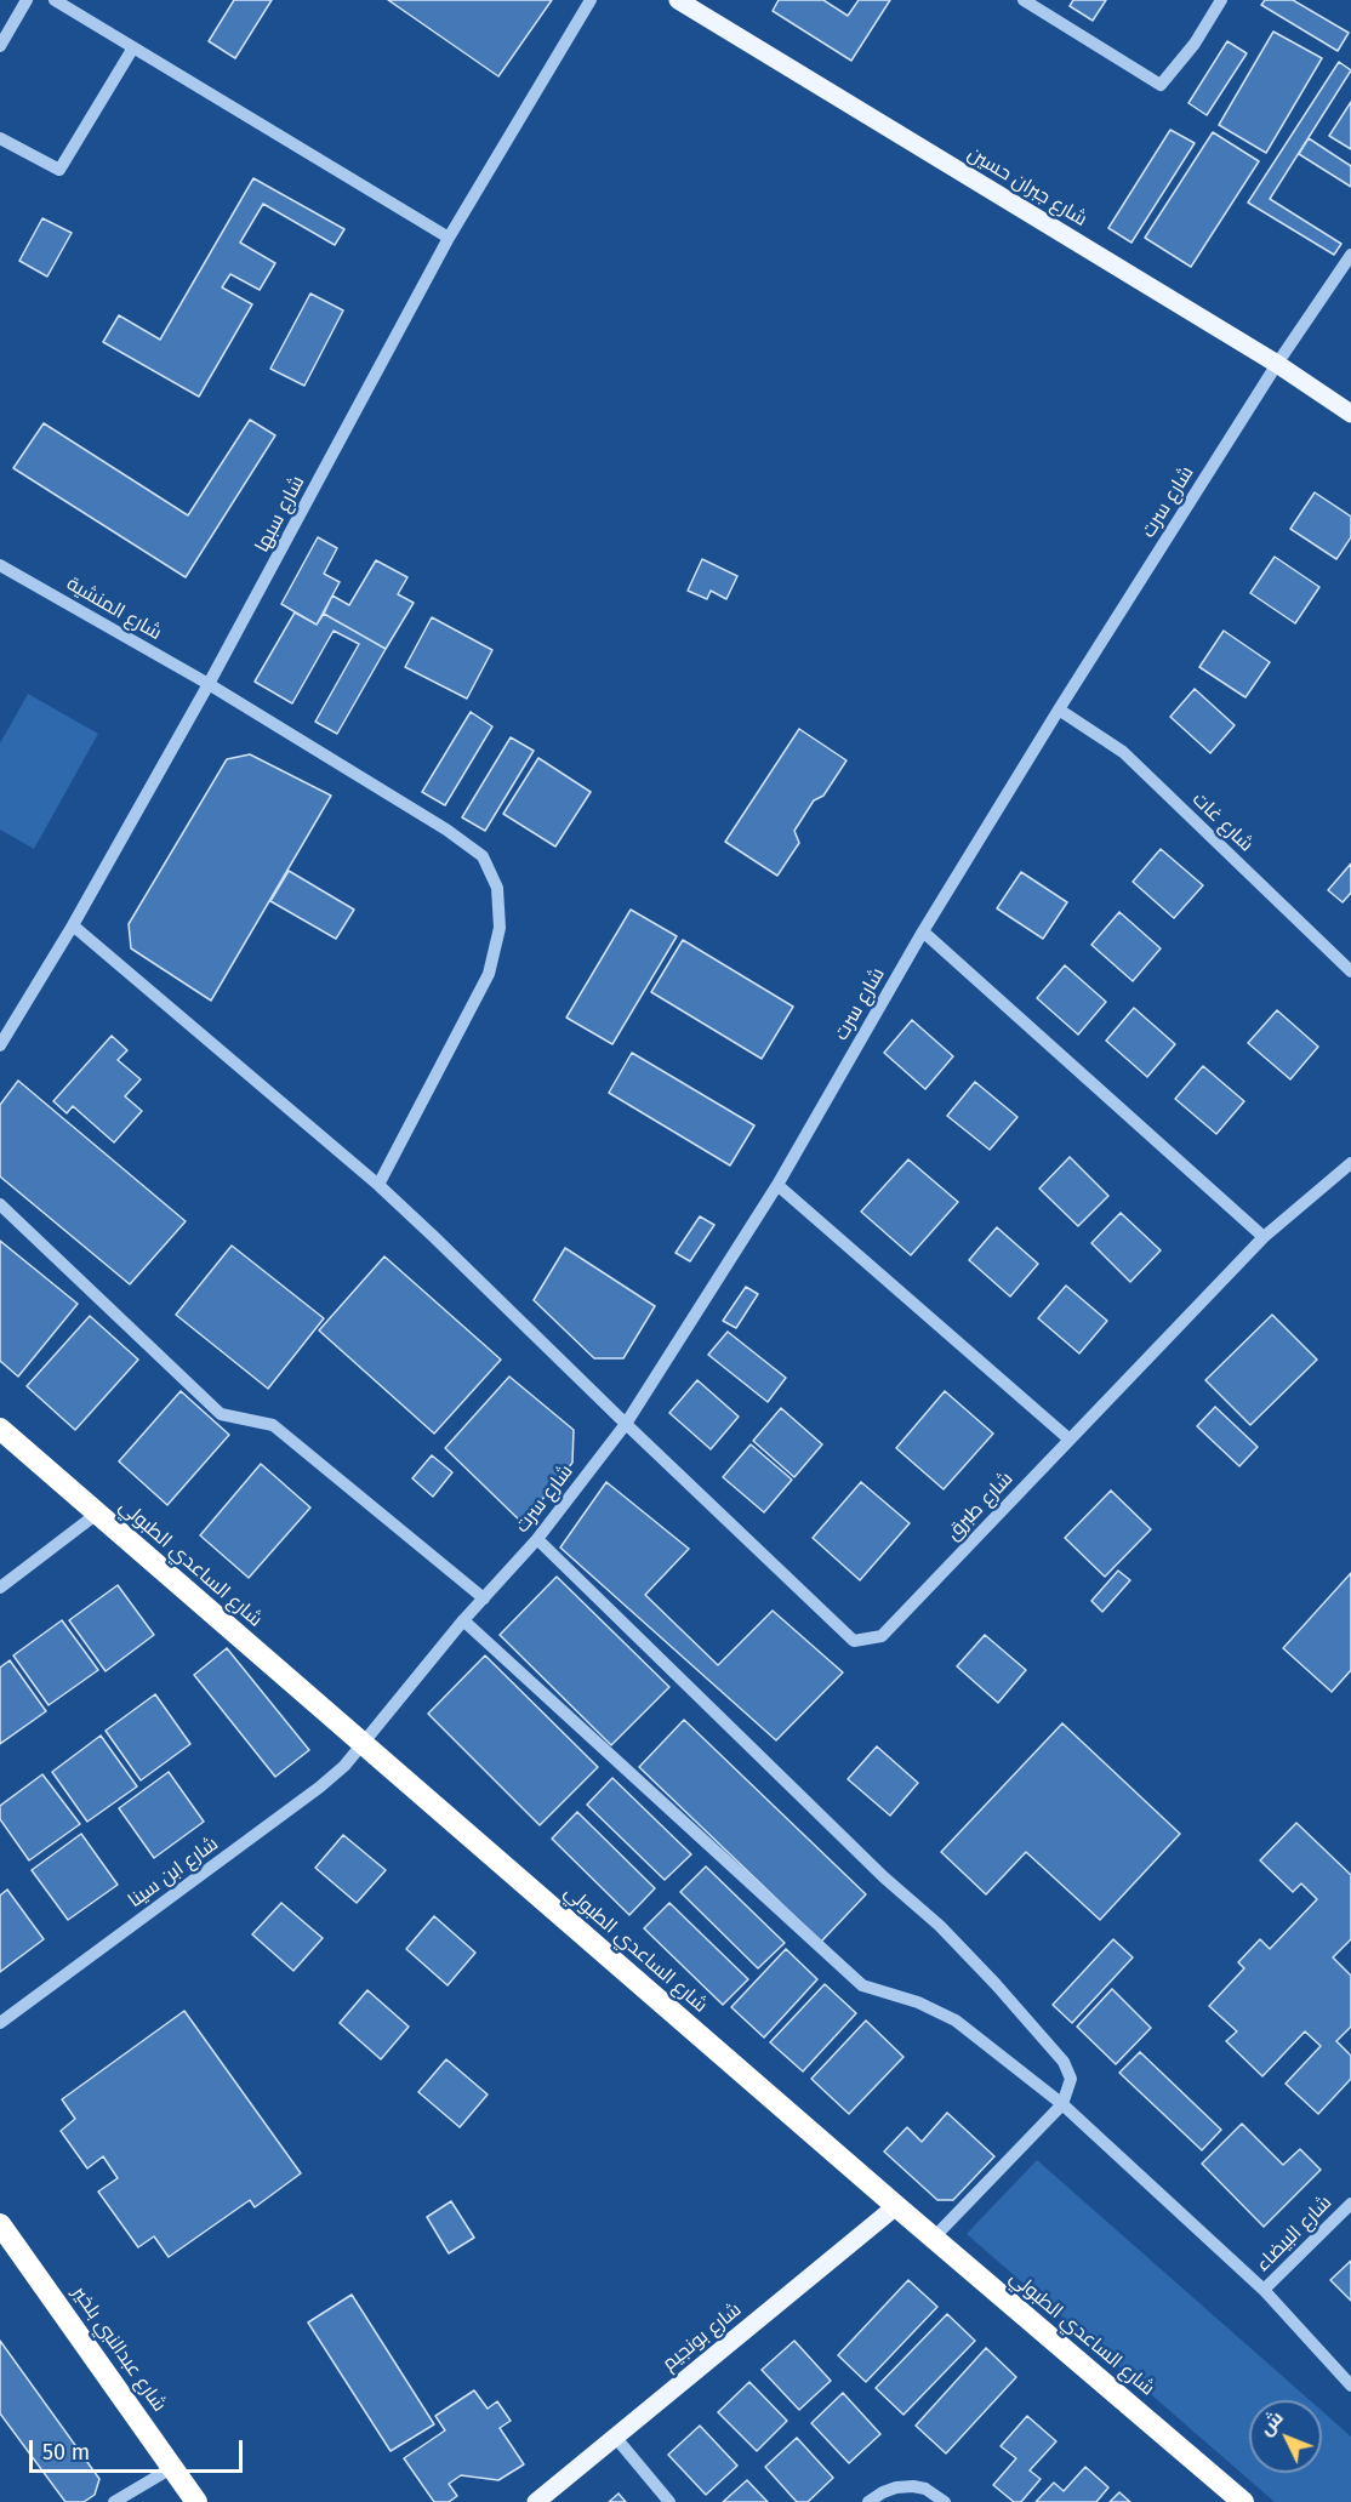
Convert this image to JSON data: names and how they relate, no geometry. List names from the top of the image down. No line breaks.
{"streets":{"highway":["شارع الساعدي الطبولي","شارع عبدالنبي بلخير"],"main road":["شارع جبران حسين","شارع بونجيم"],"street":["شارع سرت","شارع سبها","شارع المنشية","شارع غات","شارع طبرق","شارع ابن سينا","شارع البيضاء"]},"crossings":[["شارع جبران حسين","شارع سرت"],["شارع سرت","شارع غات"],["شارع سرت","شارع طبرق"],["شارع سرت","شارع الساعدي الطبولي"],["شارع سرت","شارع ابن سينا"],["شارع سبها","شارع المنشية"],["شارع الساعدي الطبولي","شارع ابن سينا"],["شارع الساعدي الطبولي","شارع بونجيم"]],"scale_bar":"50 m","north":"top left"}
